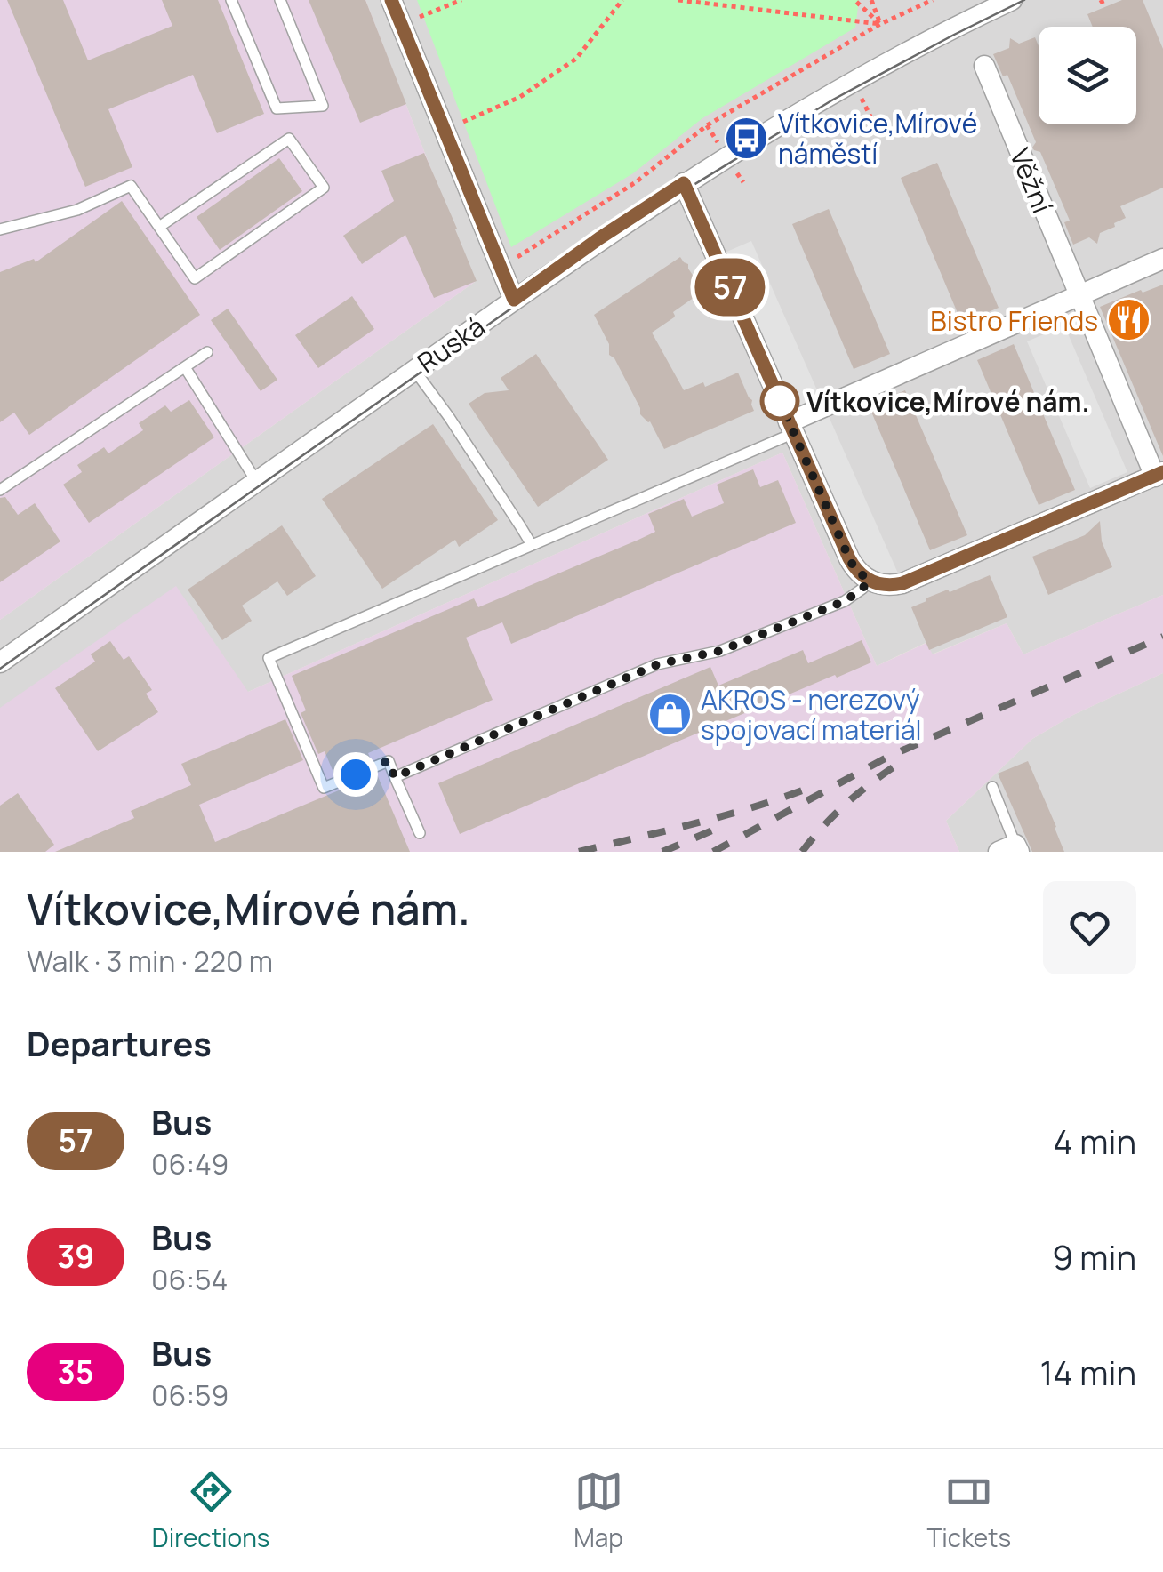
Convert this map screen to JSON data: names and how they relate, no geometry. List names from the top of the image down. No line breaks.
{"streets":{"street":["Věžní","Ruská"]},"places":{"bus stop":["Vítkovice,Mírové náměstí"],"restaurant":["Bistro Friends"],"other":["Vítkovice,Mírové nám."],"shop":["AKROS - nerezový spojovací materiál"]},"lines":["bus line 57"],"page":{"on_map":"57","heading":[["Vítkovice,Mírové nám.","Walk · 3 min · 220 m"],"Departures"],"list":[{"mark":"57","name":"Bus","note":"06:49","value":"4 min"},{"mark":"39","name":"Bus","note":"06:54","value":"9 min"},{"mark":"35","name":"Bus","note":"06:59","value":"14 min"}],"tabs":["Directions","Map","Tickets"]}}
